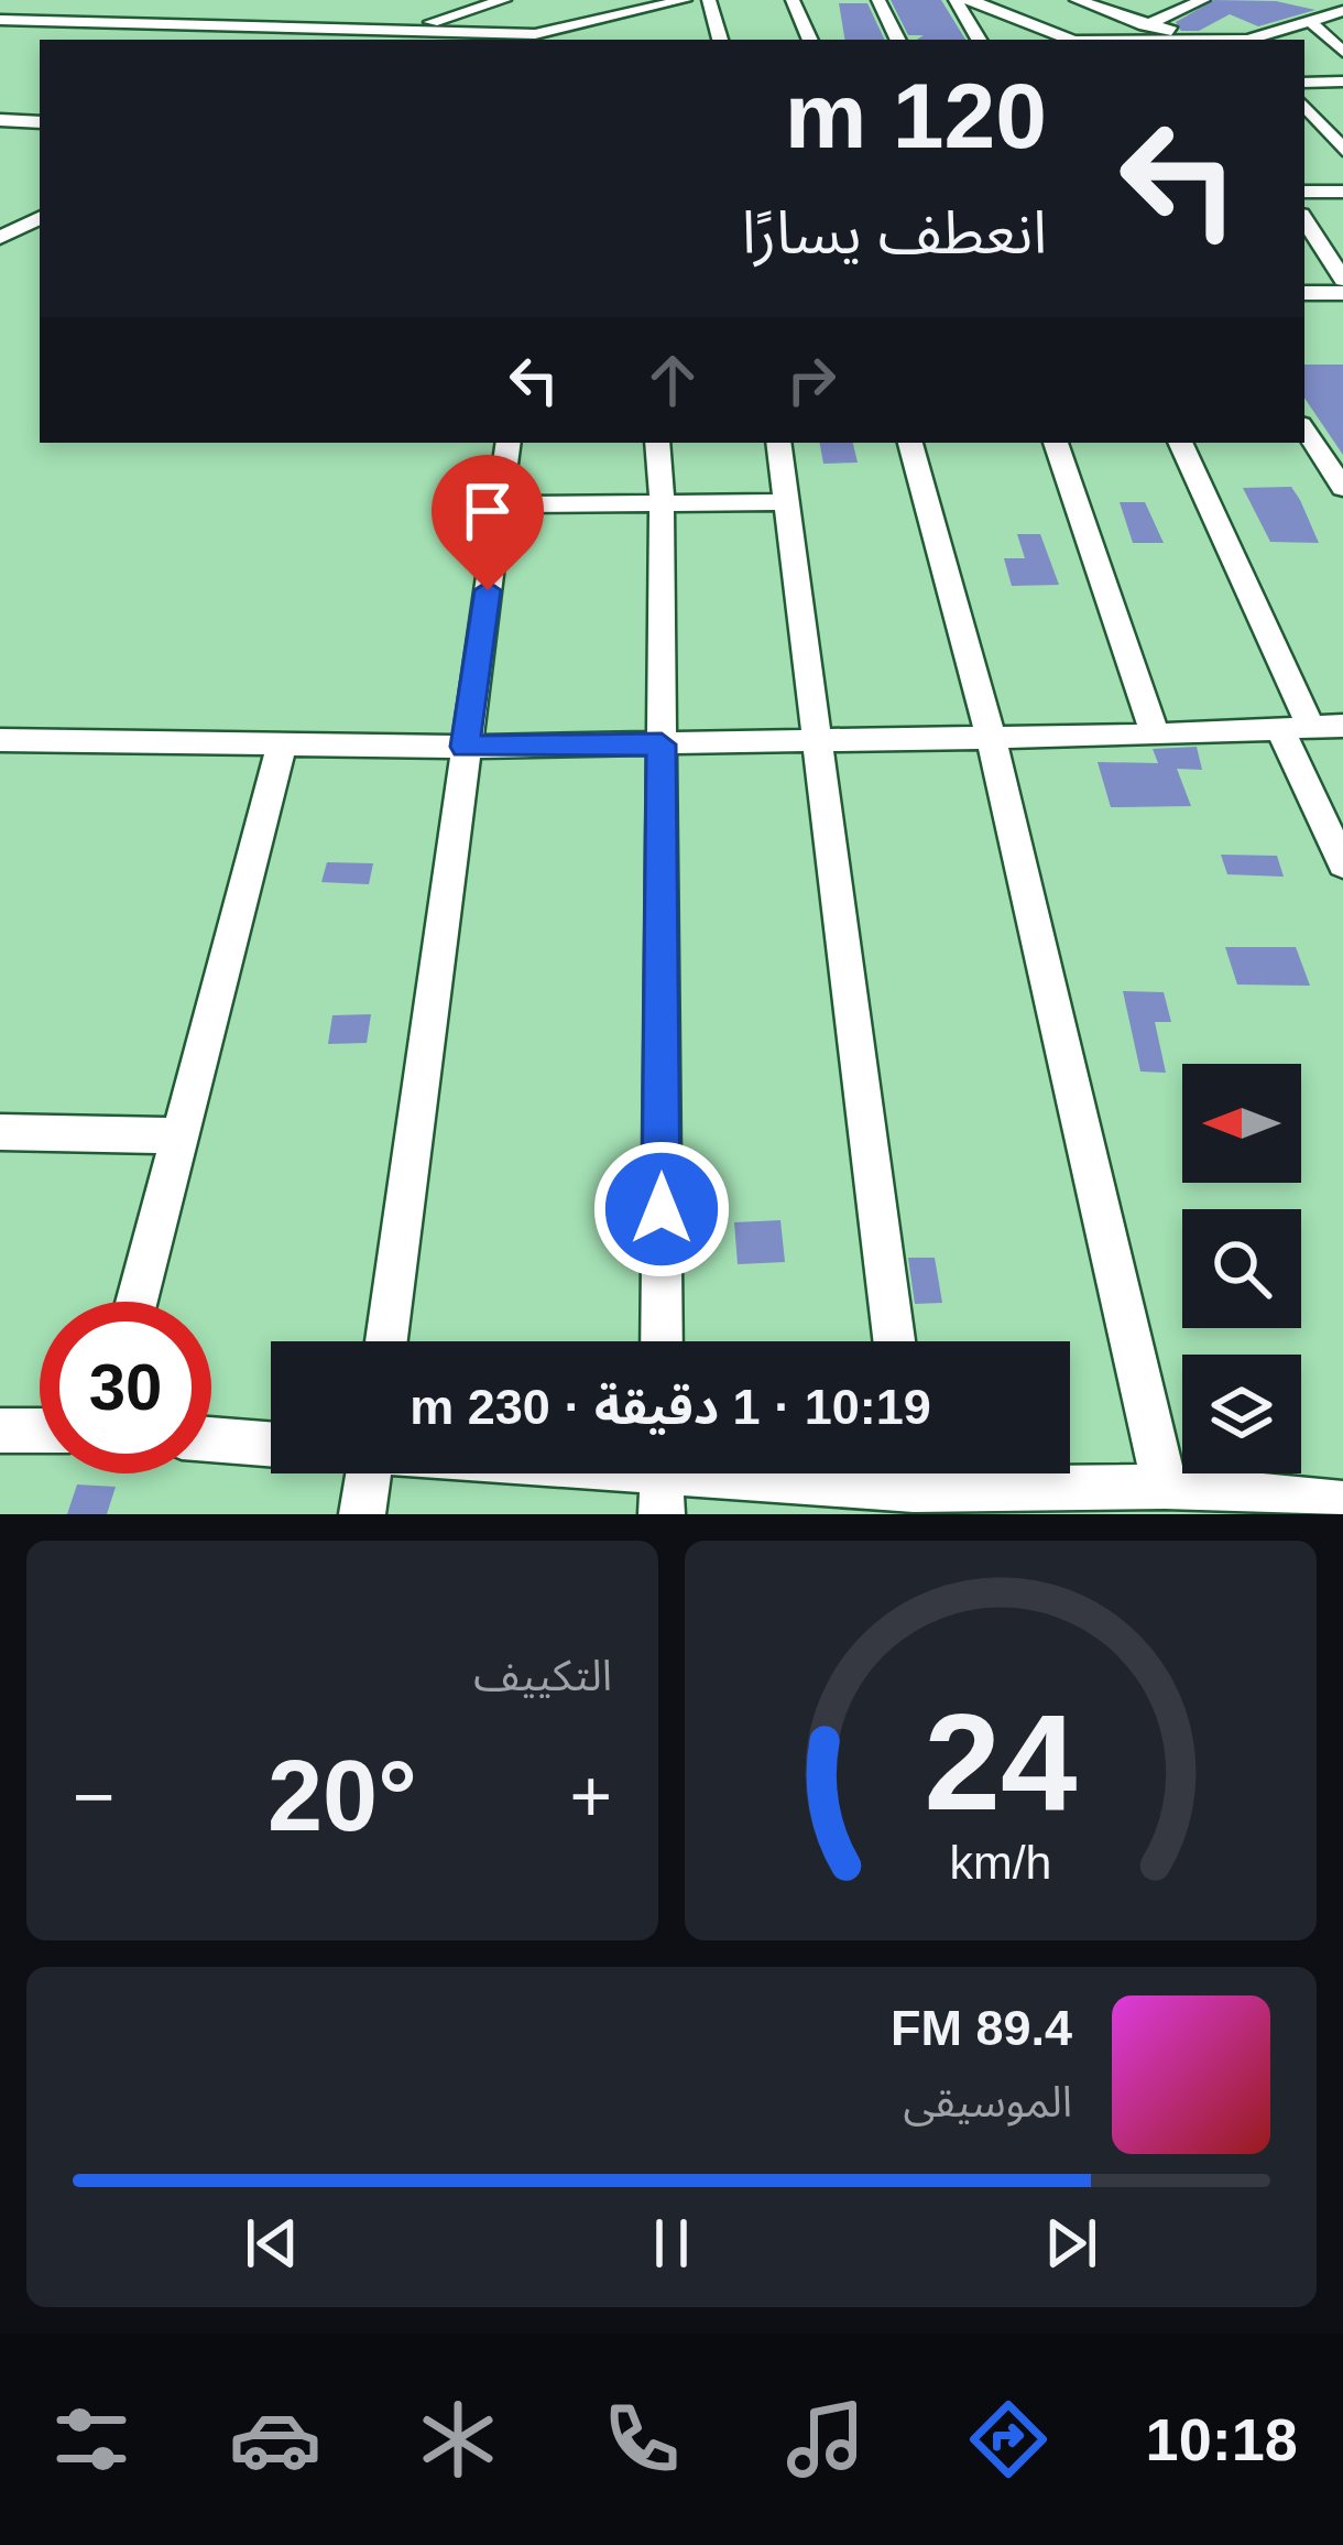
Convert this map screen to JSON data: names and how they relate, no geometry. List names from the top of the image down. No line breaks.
{"north":"left","page":{"turn":["120 m","انعطف يسارًا"],"limit":"30","trip":"10:19 · 1 دقيقة · 230 m","tile":"التكييف","heat":["−","20°","+"],"song":["89.4 FM","الموسيقى"],"tabs":"10:18","gauge":["24","km/h"]}}
